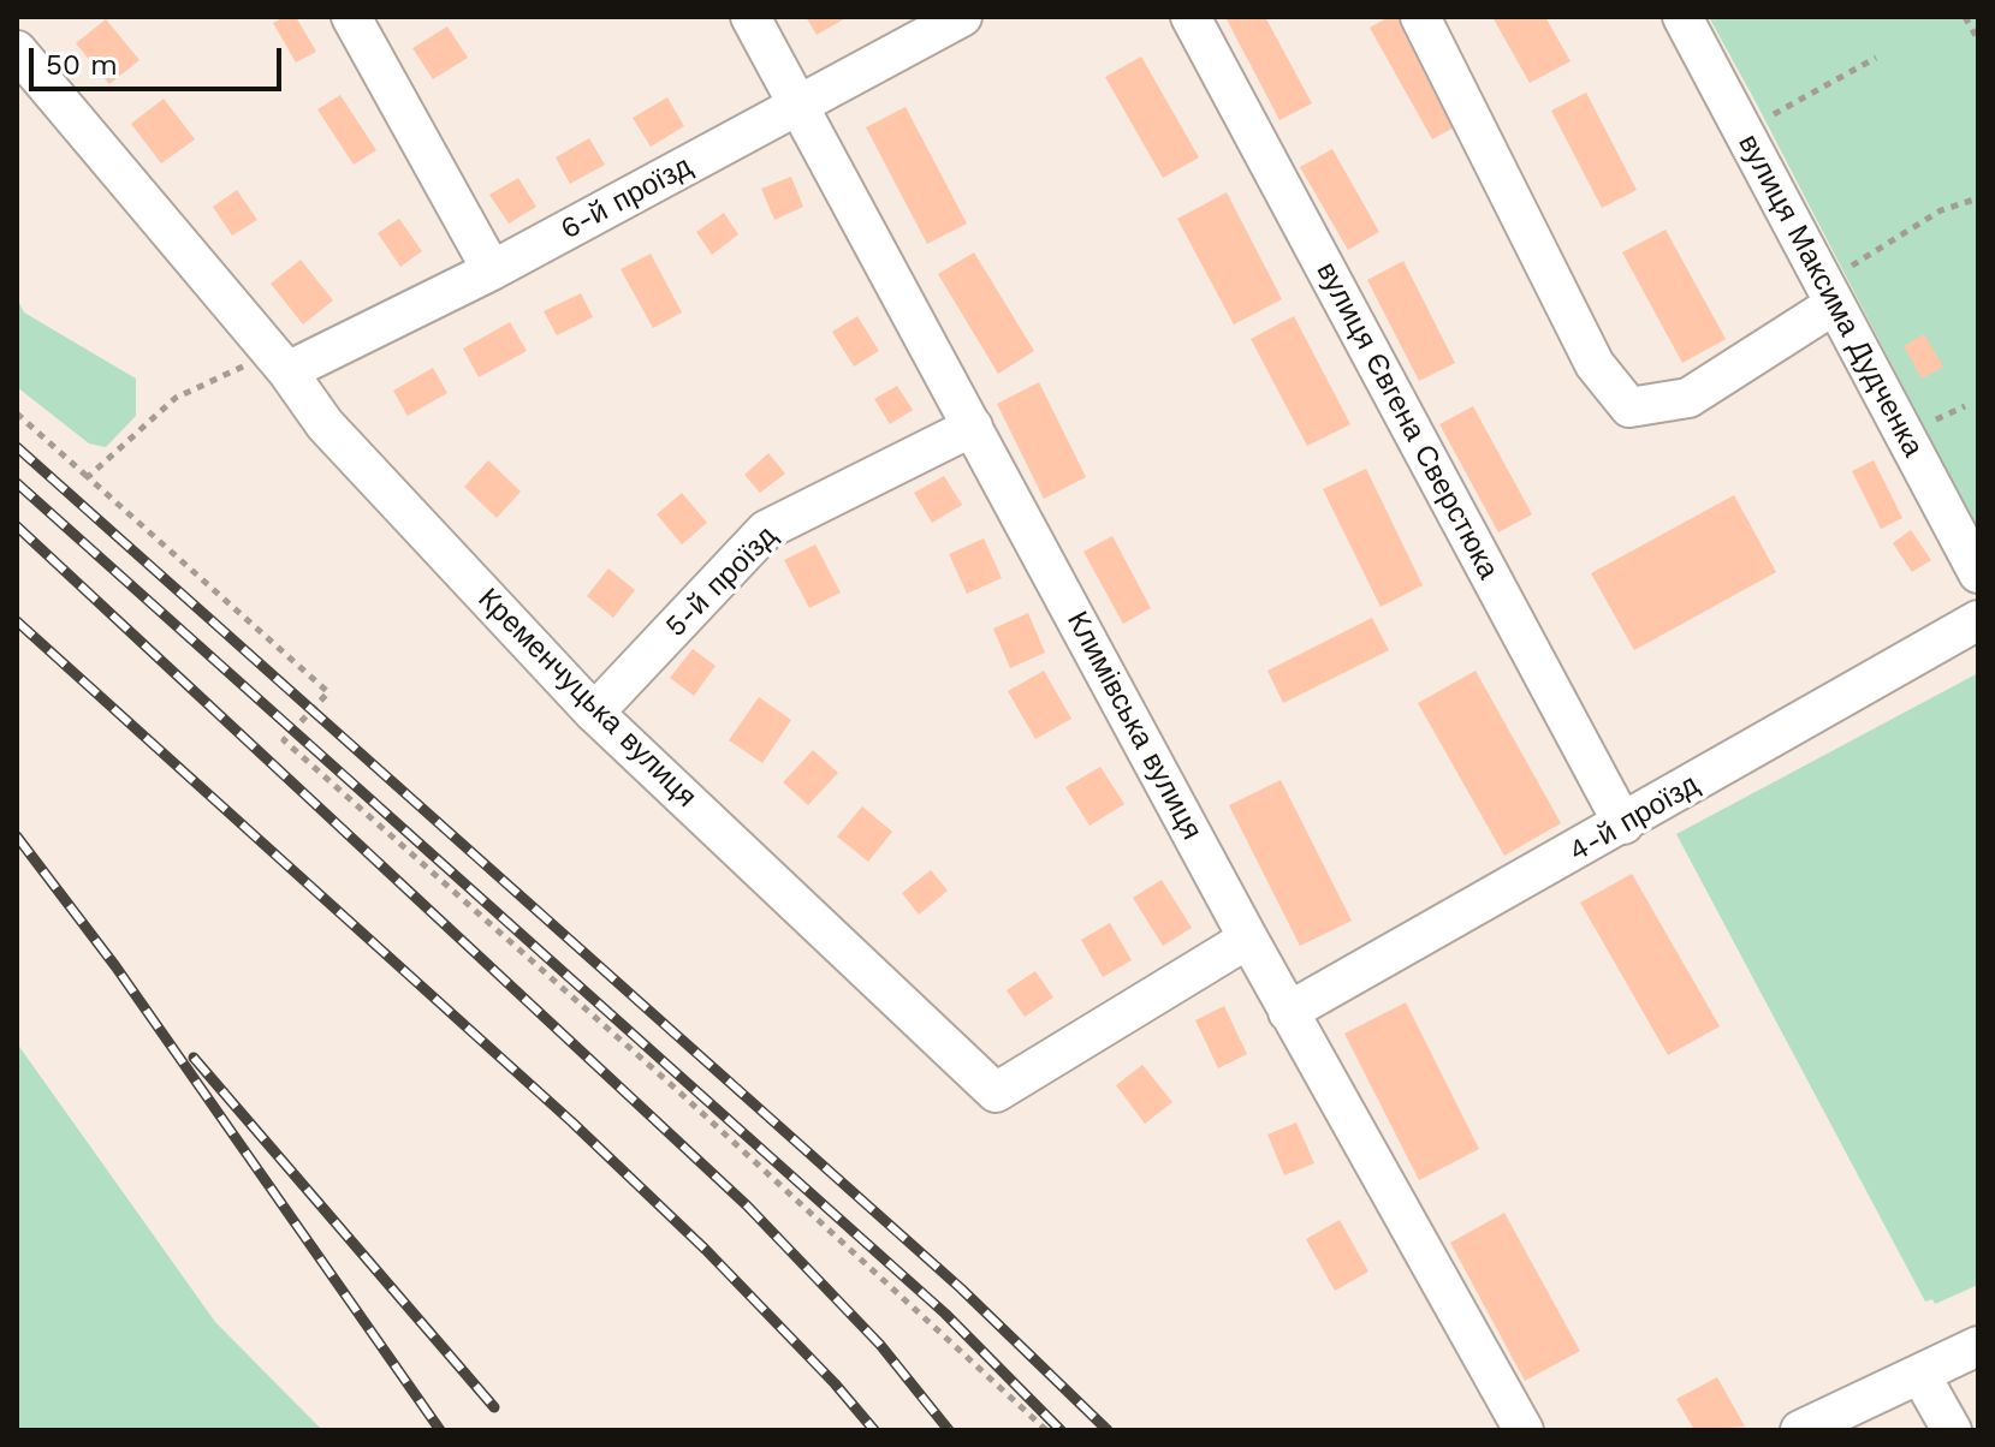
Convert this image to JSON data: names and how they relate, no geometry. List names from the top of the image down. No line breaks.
{"streets":{"street":["6-й проїзд","вулиця Максима Дудченка","вулиця Євгена Сверстюка","5-й проїзд","Кременчуцька вулиця","Климівська вулиця","4-й проїзд"]},"crossings":[["6-й проїзд","Кременчуцька вулиця"],["6-й проїзд","Климівська вулиця"],["вулиця Євгена Сверстюка","4-й проїзд"],["5-й проїзд","Кременчуцька вулиця"],["5-й проїзд","Климівська вулиця"],["Кременчуцька вулиця","Климівська вулиця"],["Климівська вулиця","4-й проїзд"]],"scale_bar":"50 m"}
